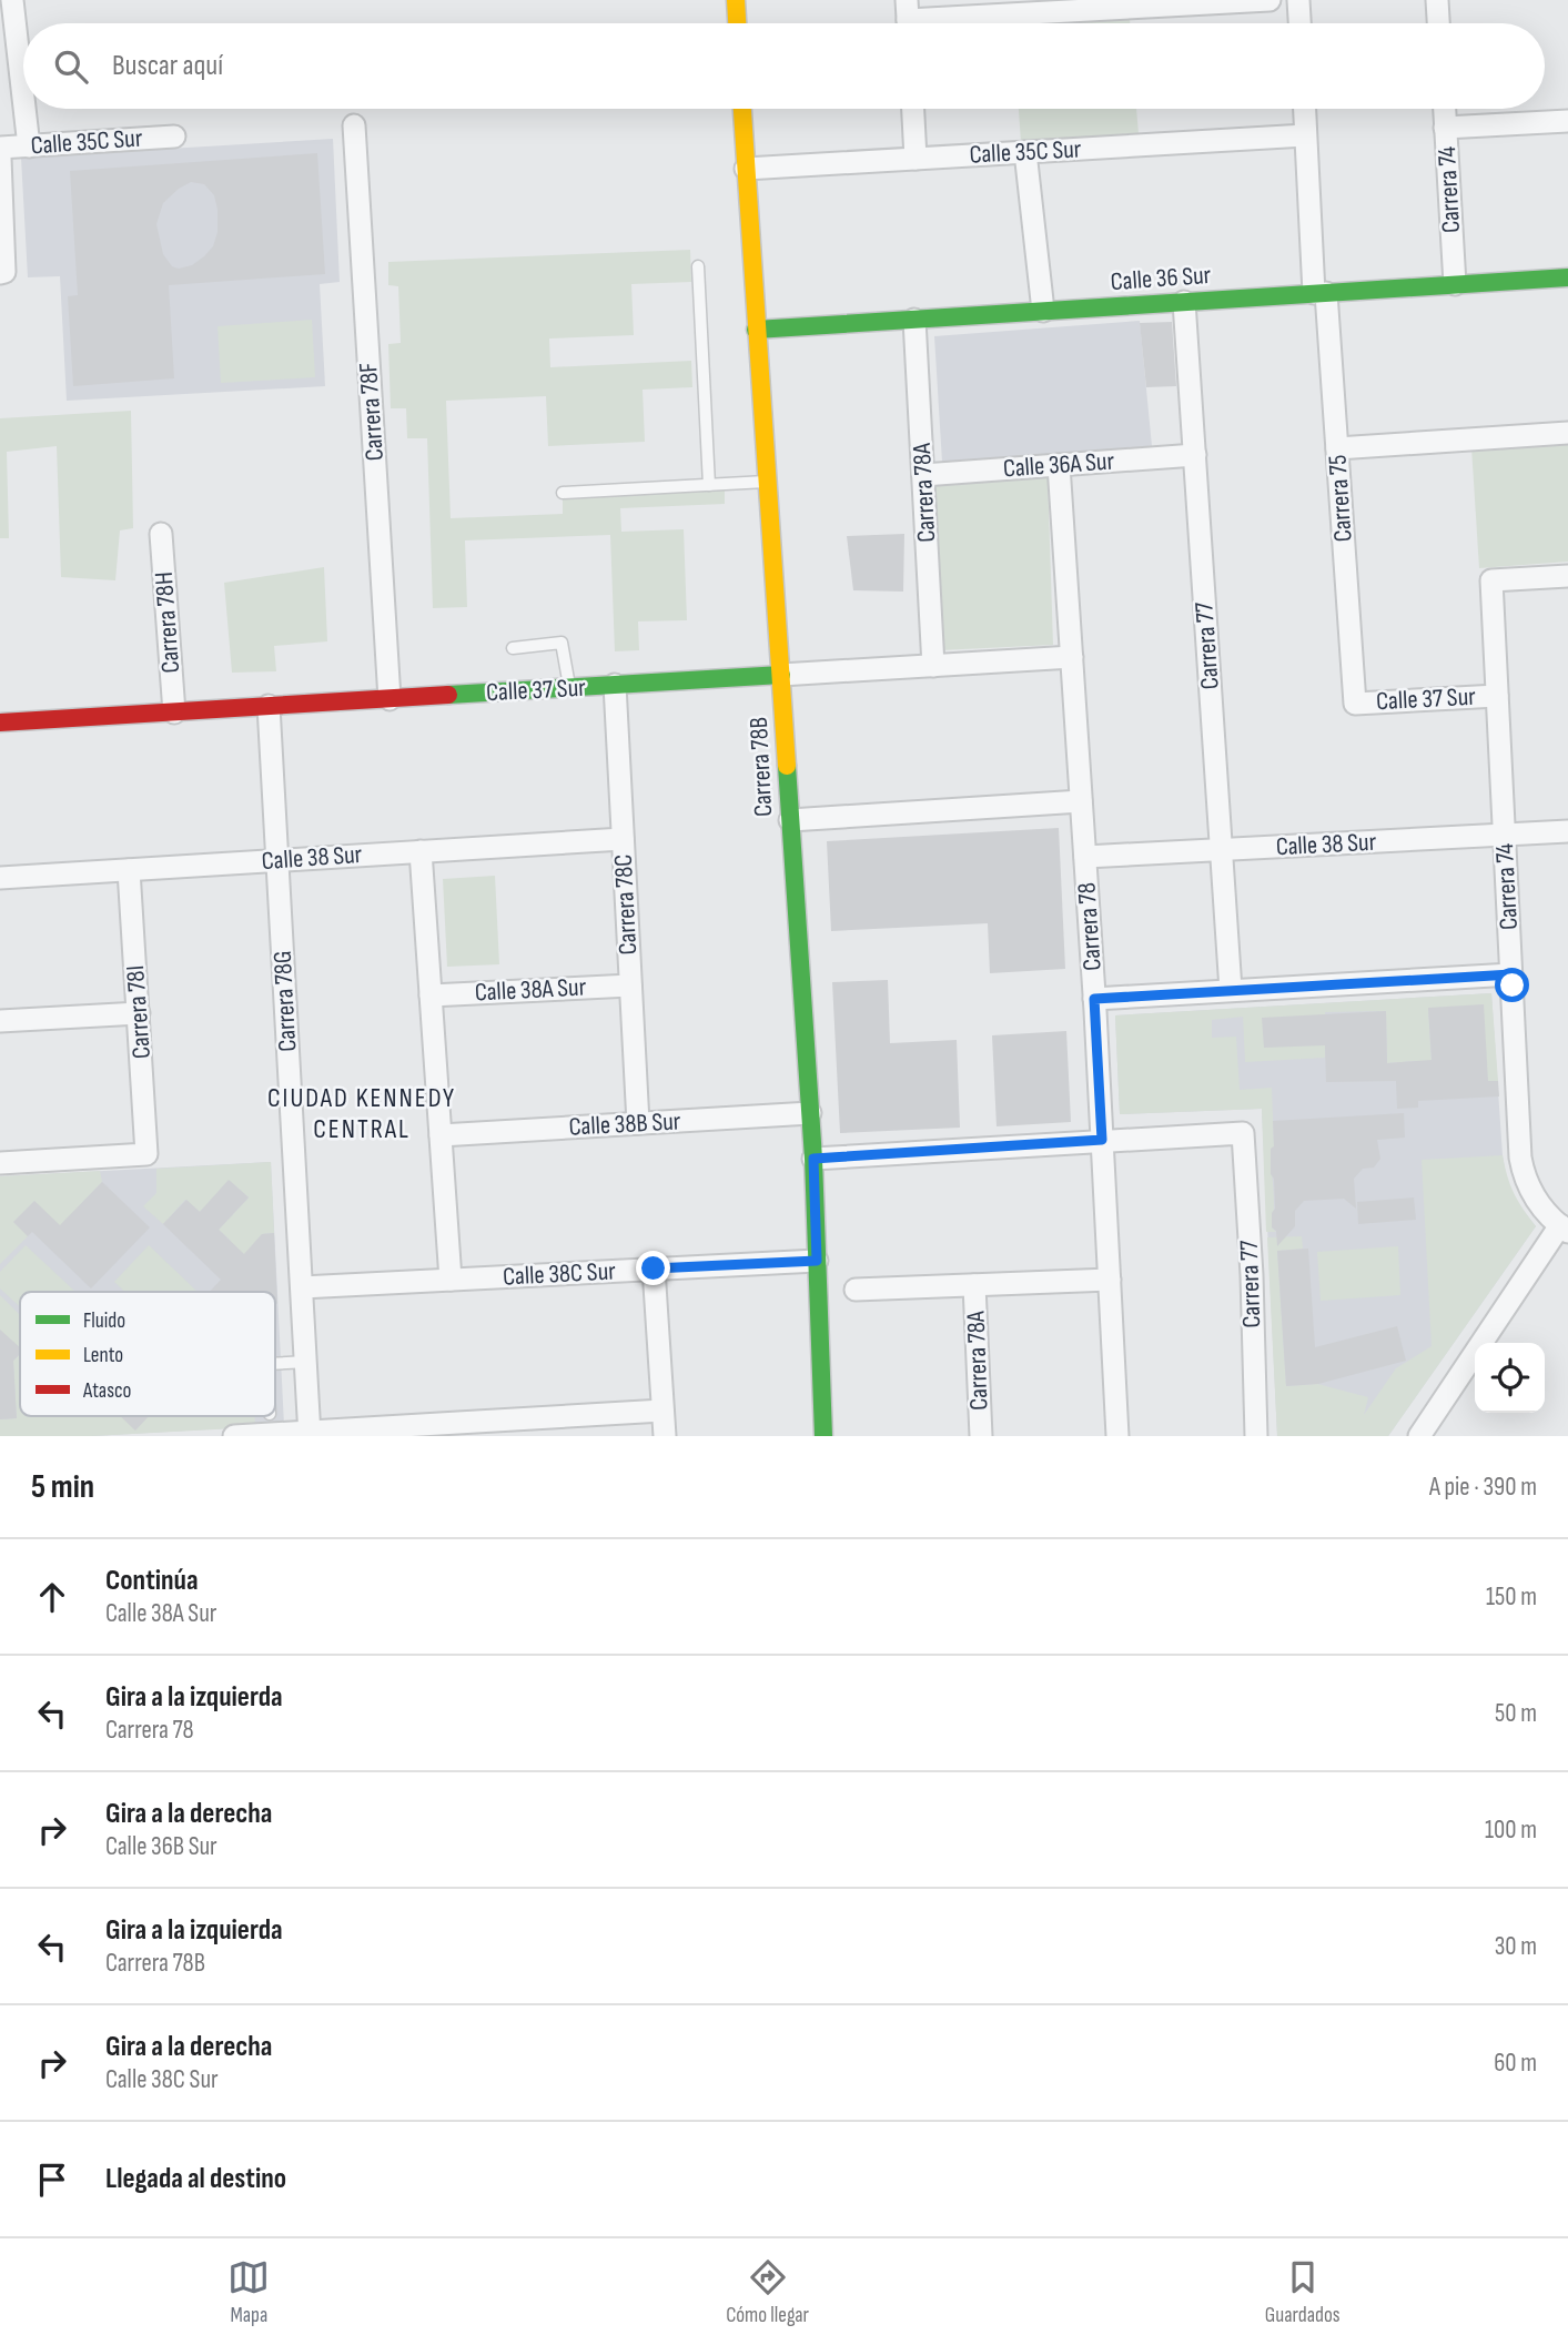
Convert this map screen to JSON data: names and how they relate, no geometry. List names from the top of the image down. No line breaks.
{"streets":{"street":["Calle 35C Sur","Carrera 74","Calle 36 Sur","Carrera 78F","Calle 36A Sur","Carrera 78A","Carrera 75","Carrera 78H","Carrera 77","Calle 37 Sur","Carrera 78B","Calle 38 Sur","Carrera 78C","Carrera 78","Calle 38A Sur","Carrera 78G","Carrera 78I","Calle 38B Sur","Calle 38C Sur"]},"crossings":[["Calle 35C Sur","Carrera 75"],["Calle 35C Sur","Carrera 78B"],["Carrera 74","Calle 36 Sur"],["Carrera 74","Calle 37 Sur"],["Carrera 74","Calle 38 Sur"],["Calle 36 Sur","Carrera 78A"],["Calle 36 Sur","Carrera 75"],["Calle 36 Sur","Carrera 77"],["Calle 36 Sur","Carrera 78B"],["Carrera 78F","Calle 37 Sur"],["Calle 36A Sur","Carrera 78A"],["Calle 36A Sur","Carrera 77"],["Calle 36A Sur","Carrera 78"],["Carrera 78A","Calle 37 Sur"],["Carrera 75","Calle 37 Sur"],["Carrera 78H","Calle 37 Sur"],["Carrera 77","Calle 38 Sur"],["Carrera 77","Carrera 78"],["Calle 37 Sur","Carrera 78B"],["Calle 37 Sur","Carrera 78C"],["Calle 37 Sur","Carrera 78"],["Calle 37 Sur","Carrera 78G"],["Carrera 78B","Calle 38B Sur"],["Carrera 78B","Calle 38C Sur"],["Calle 38 Sur","Carrera 78C"],["Calle 38 Sur","Carrera 78"],["Calle 38 Sur","Carrera 78G"],["Calle 38 Sur","Carrera 78I"],["Carrera 78C","Calle 38A Sur"],["Carrera 78C","Calle 38B Sur"],["Carrera 78G","Calle 38C Sur"]],"districts":["CIUDAD KENNEDY CENTRAL"],"legend":["Fluido","Lento","Atasco"],"page":{"search":"Buscar aquí","heading":["5 min","A pie · 390 m"],"list":[["Continúa","Calle 38A Sur","150 m"],["Gira a la izquierda","Carrera 78","50 m"],["Gira a la derecha","Calle 36B Sur","100 m"],["Gira a la izquierda","Carrera 78B","30 m"],["Gira a la derecha","Calle 38C Sur","60 m"],"Llegada al destino"],"nav":["Mapa","Cómo llegar","Guardados"]}}
